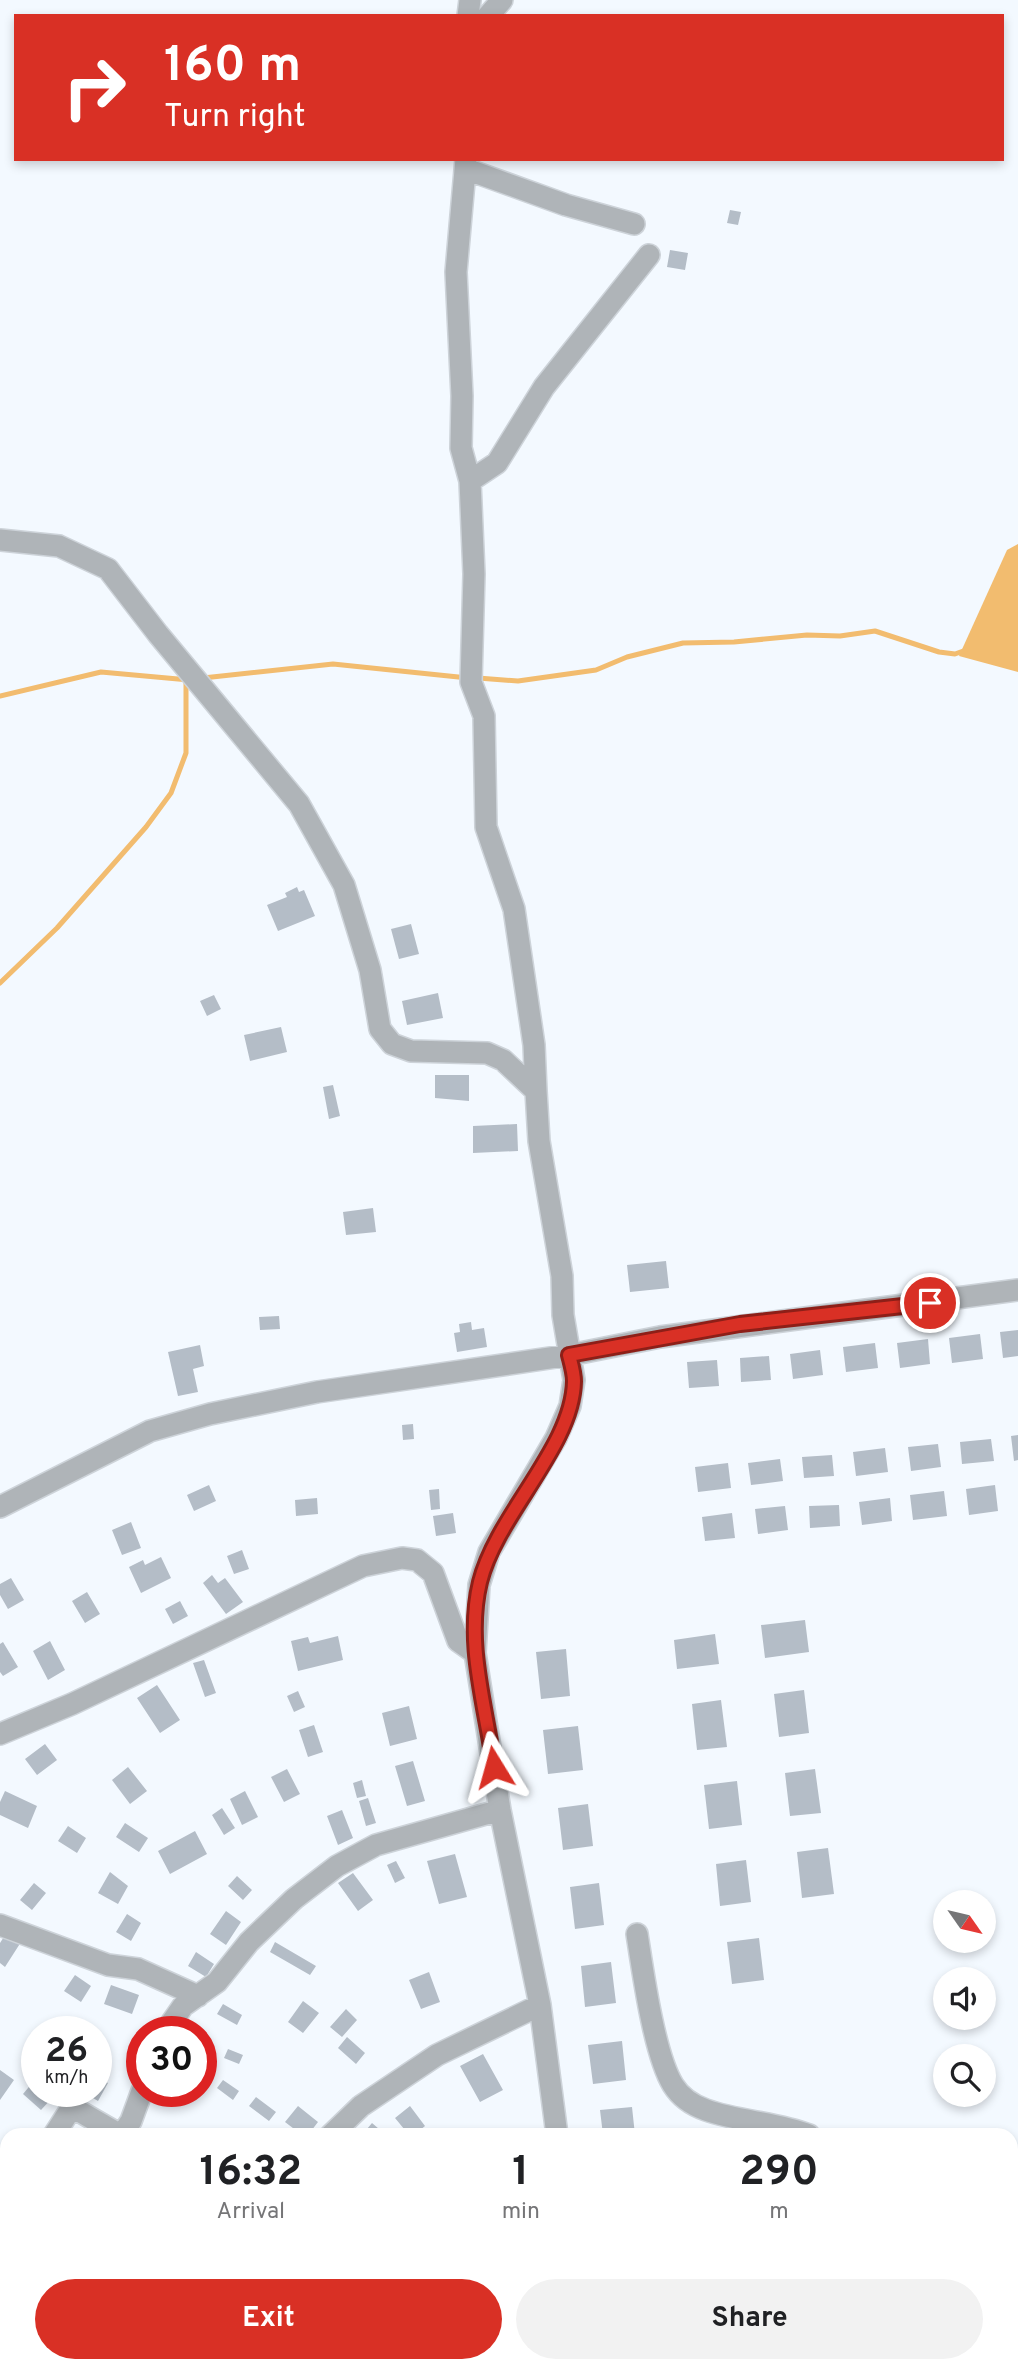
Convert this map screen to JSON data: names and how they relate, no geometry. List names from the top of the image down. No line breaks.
{"north":"bottom right","page":{"turn":["160 m","Turn right"],"speed":"26 km/h","limit":"30","eta":["16:32","Arrival","1","min","290","m"],"buttons":["Exit","Share"]}}
